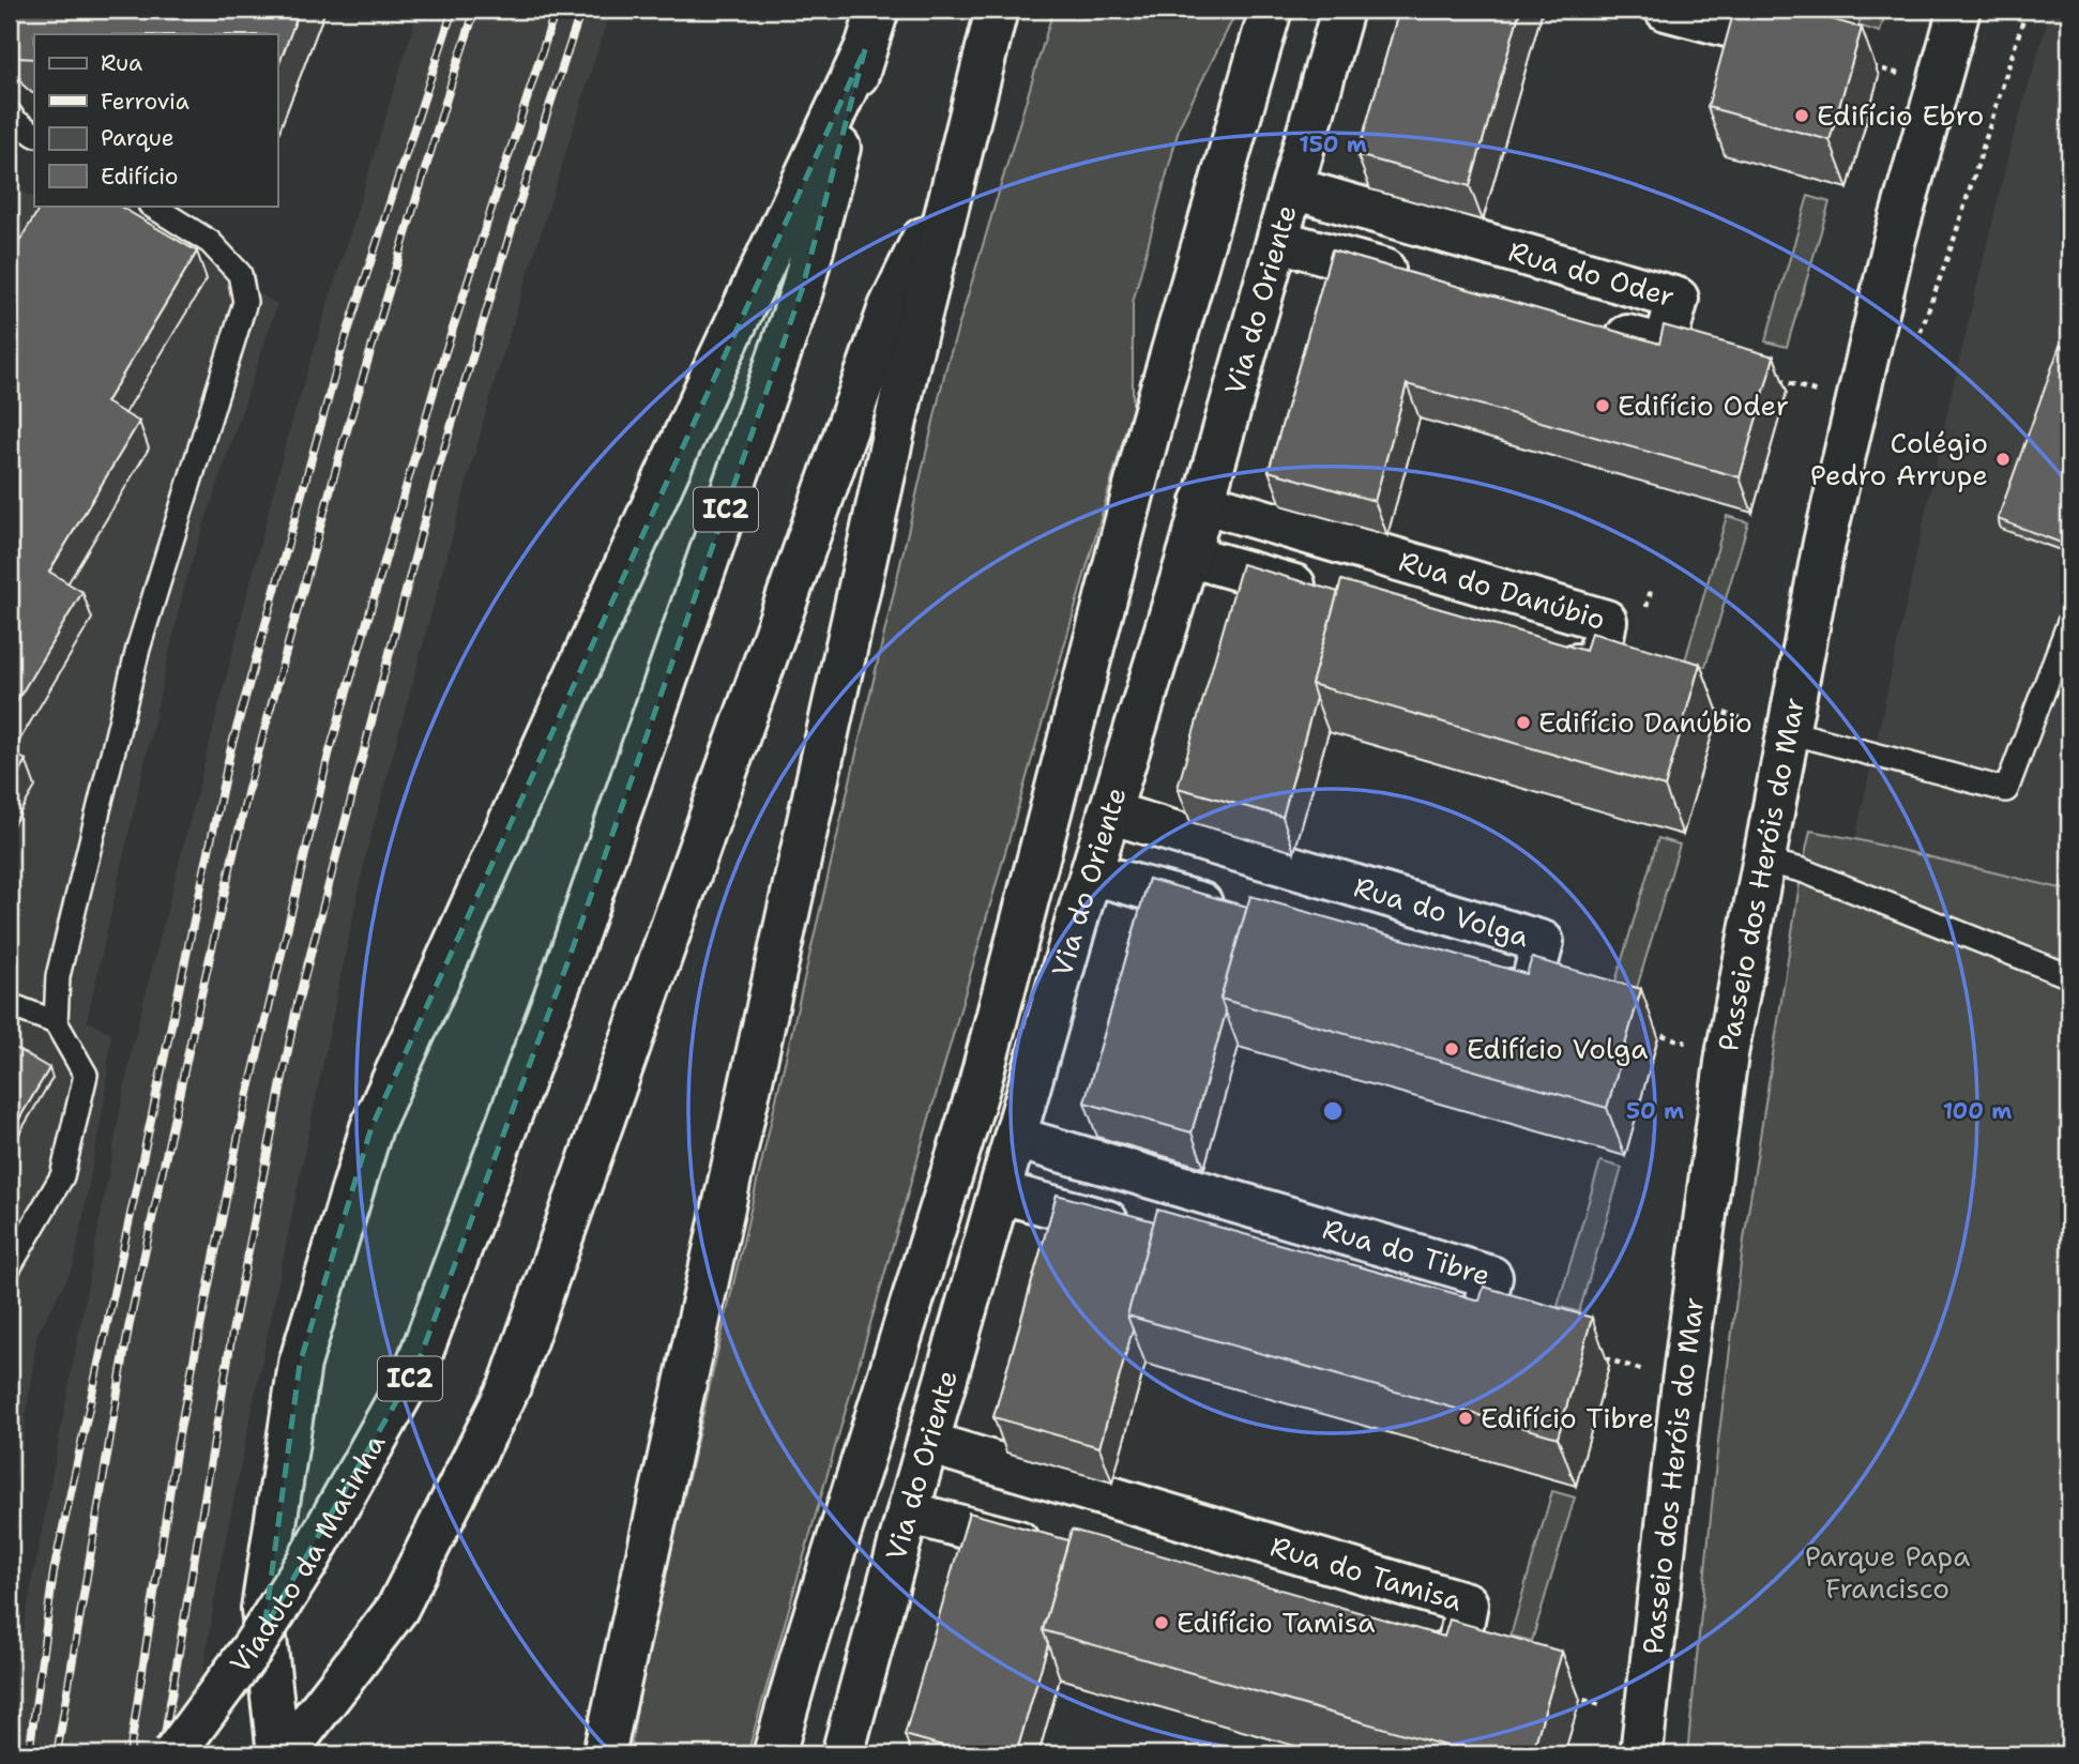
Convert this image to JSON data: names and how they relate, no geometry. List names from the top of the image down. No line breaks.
{"streets":{"main road":["Rua do Oder","Via do Oriente","IC2","Rua do Danúbio","Passeio dos Heróis do Mar","Rua do Volga","Rua do Tibre","Viaduto da Matinha","Rua do Tamisa"]},"crossings":[["Rua do Oder","Via do Oriente"],["Via do Oriente","Rua do Danúbio"],["Via do Oriente","Rua do Volga"],["Via do Oriente","Rua do Tibre"],["Via do Oriente","Rua do Tamisa"],["IC2","Viaduto da Matinha"]],"parks":["Parque Papa Francisco"],"places":["Edifício Ebro","Edifício Oder","Colégio Pedro Arrupe","Edifício Danúbio","Edifício Volga","Edifício Tibre","Edifício Tamisa"],"legend":["Rua","Ferrovia","Parque","Edifício"],"rings":["150 m","50 m","100 m"]}
